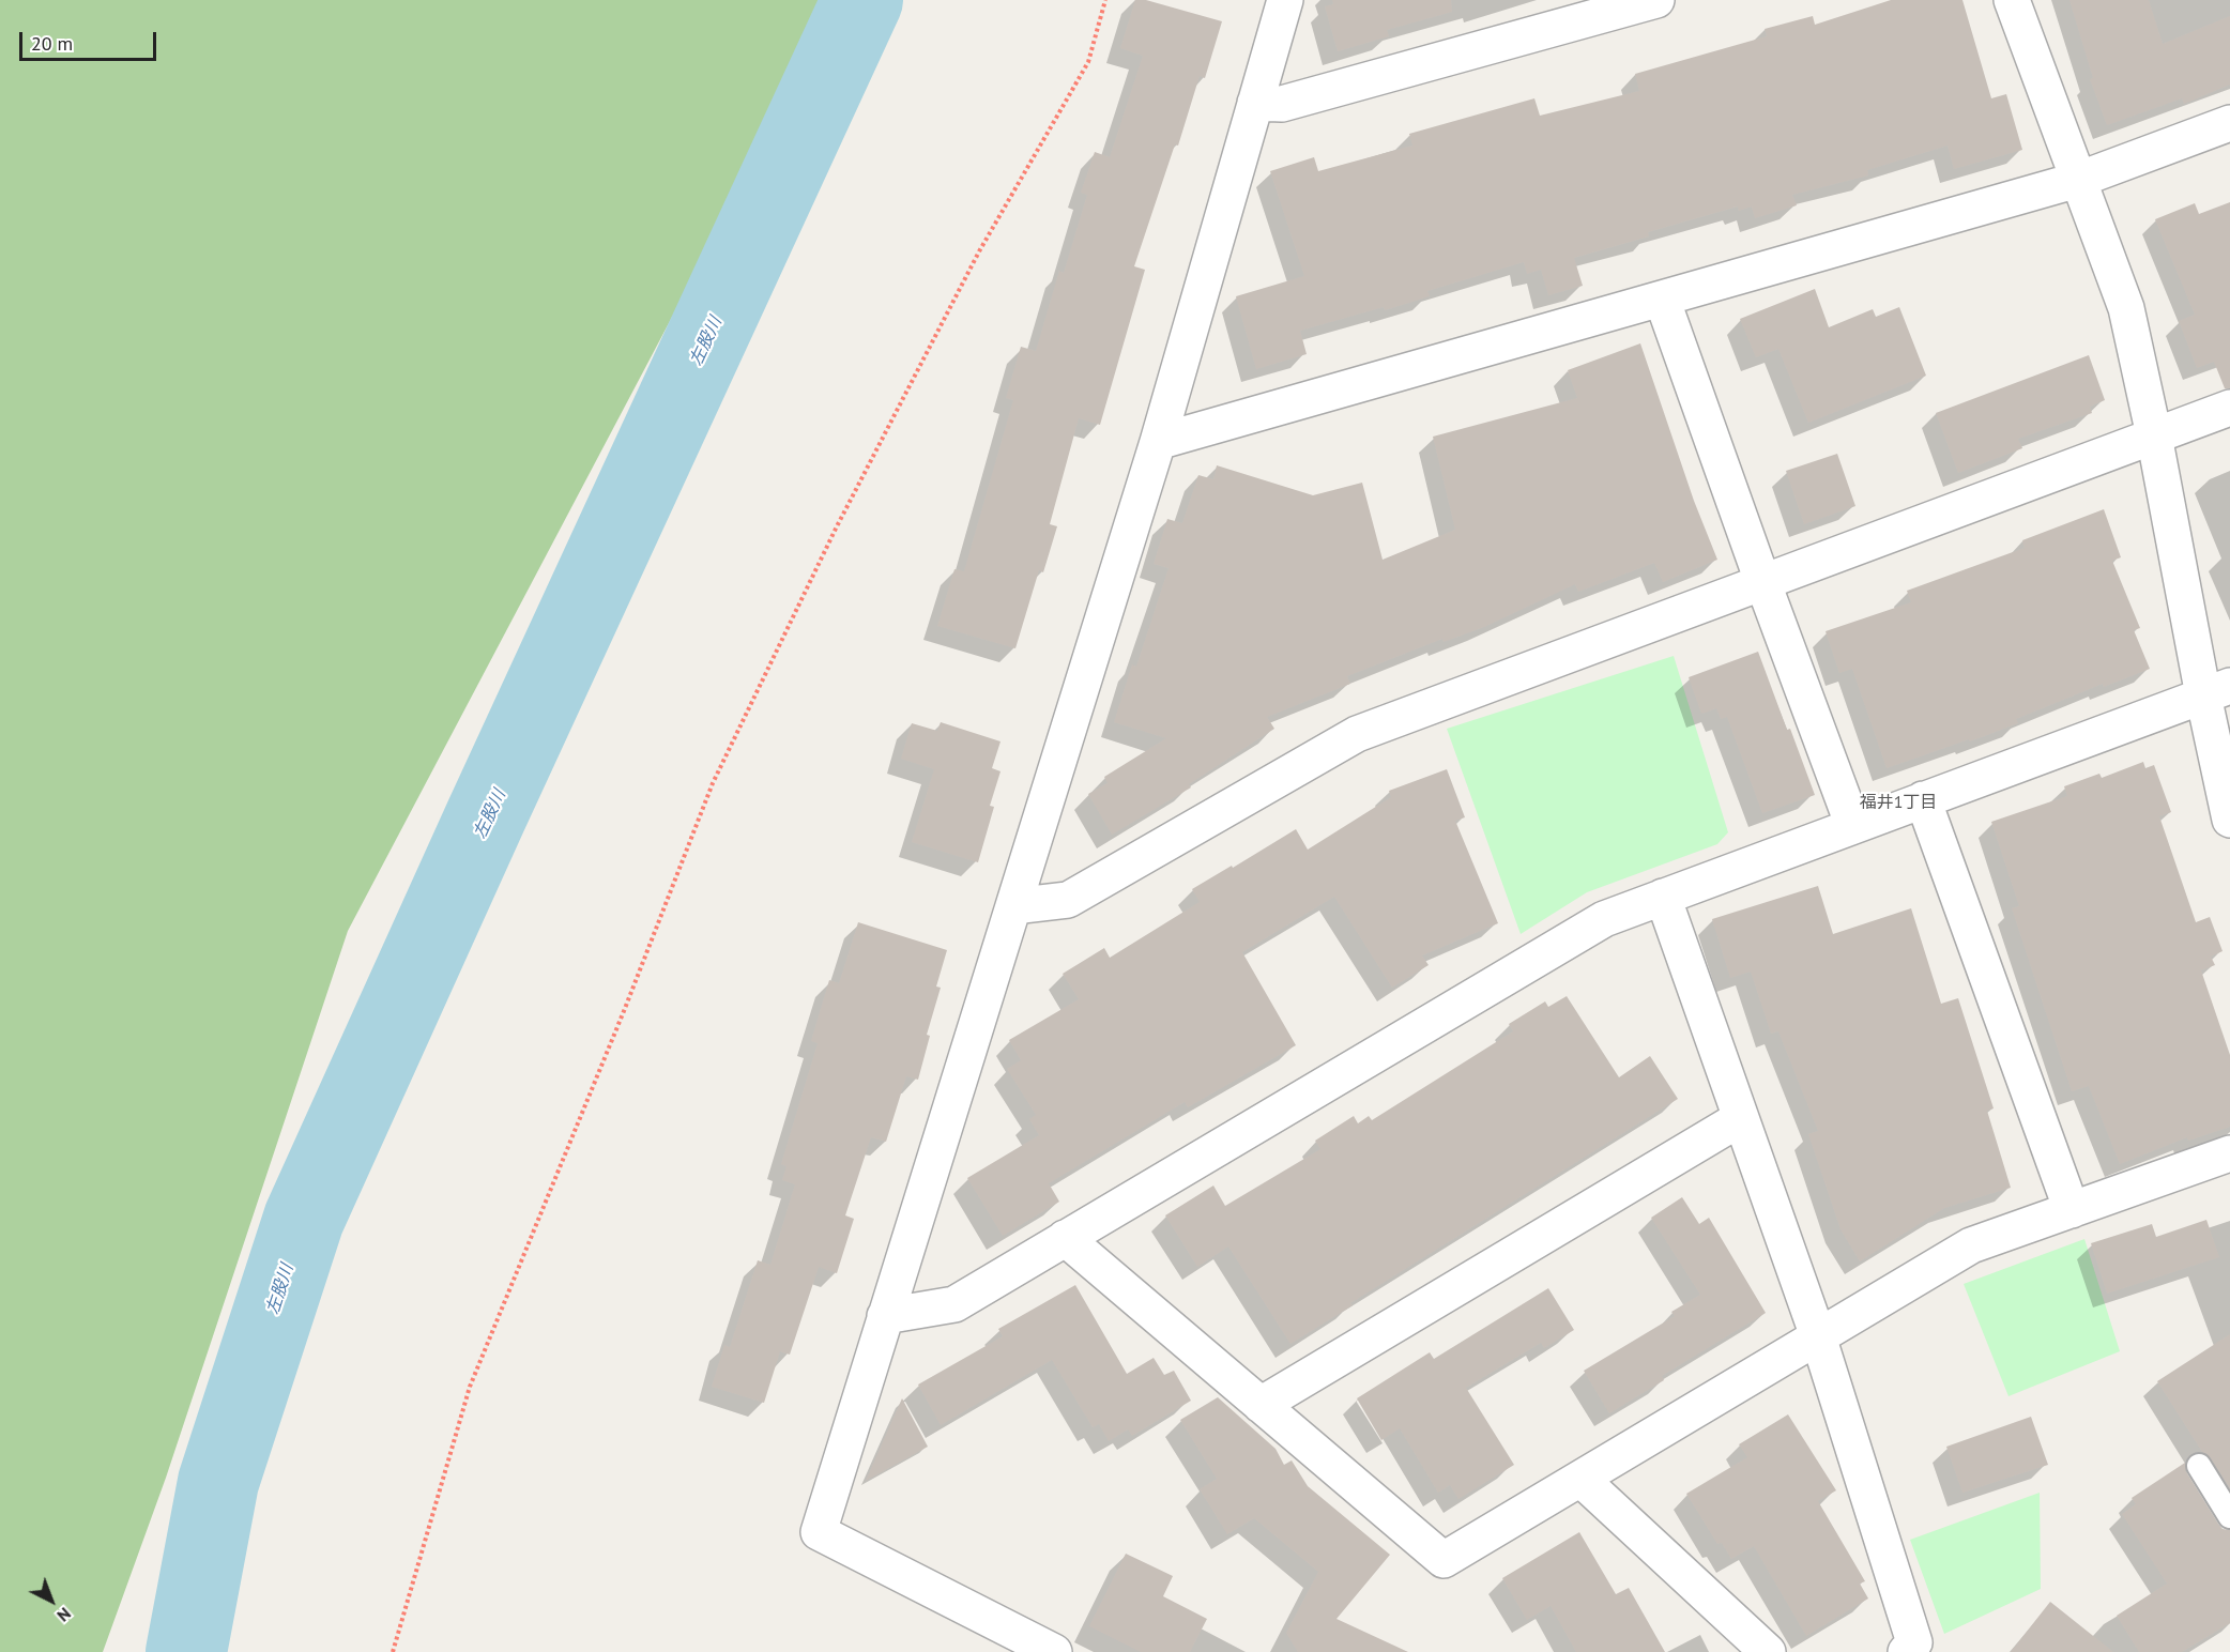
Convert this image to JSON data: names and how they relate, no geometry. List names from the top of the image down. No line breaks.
{"districts":["福井1丁目"],"water":["左股川"],"scale_bar":"20 m","north":"bottom right"}
